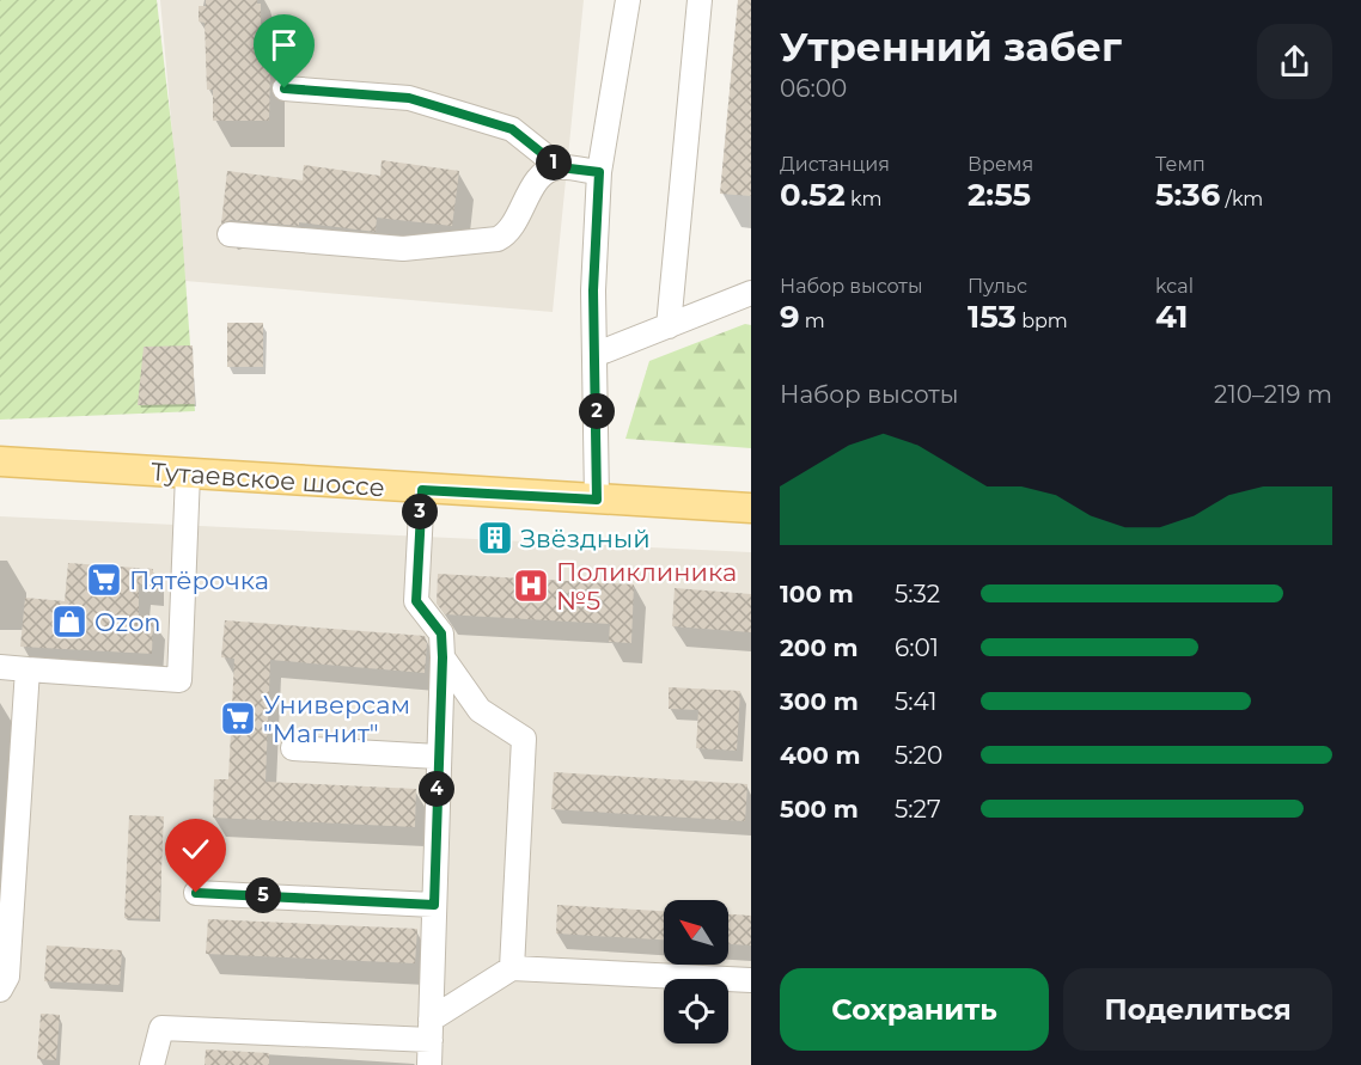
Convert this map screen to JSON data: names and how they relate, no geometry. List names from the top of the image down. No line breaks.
{"streets":{"main road":["Тутаевское шоссе"]},"places":{"building":["Звёздный"],"supermarket":["Пятёрочка","Универсам \"Магнит\""],"hospital":["Поликлиника №5"],"shop":["Ozon"]},"north":"top left","page":{"heading":["Утренний забег","06:00"],"stats":[["Дистанция","0.52 km"],["Время","2:55"],["Темп","5:36 /km"],["Набор высоты","9 m"],["Пульс","153 bpm"],["kcal","41"]],"pins":["1","2","3","4","5"],"chart":["Набор высоты","210–219 m"],"list":[{"name":"100 m","note":"5:32"},{"name":"200 m","note":"6:01"},{"name":"300 m","note":"5:41"},{"name":"400 m","note":"5:20"},{"name":"500 m","note":"5:27"}],"buttons":["Сохранить","Поделиться"]}}
